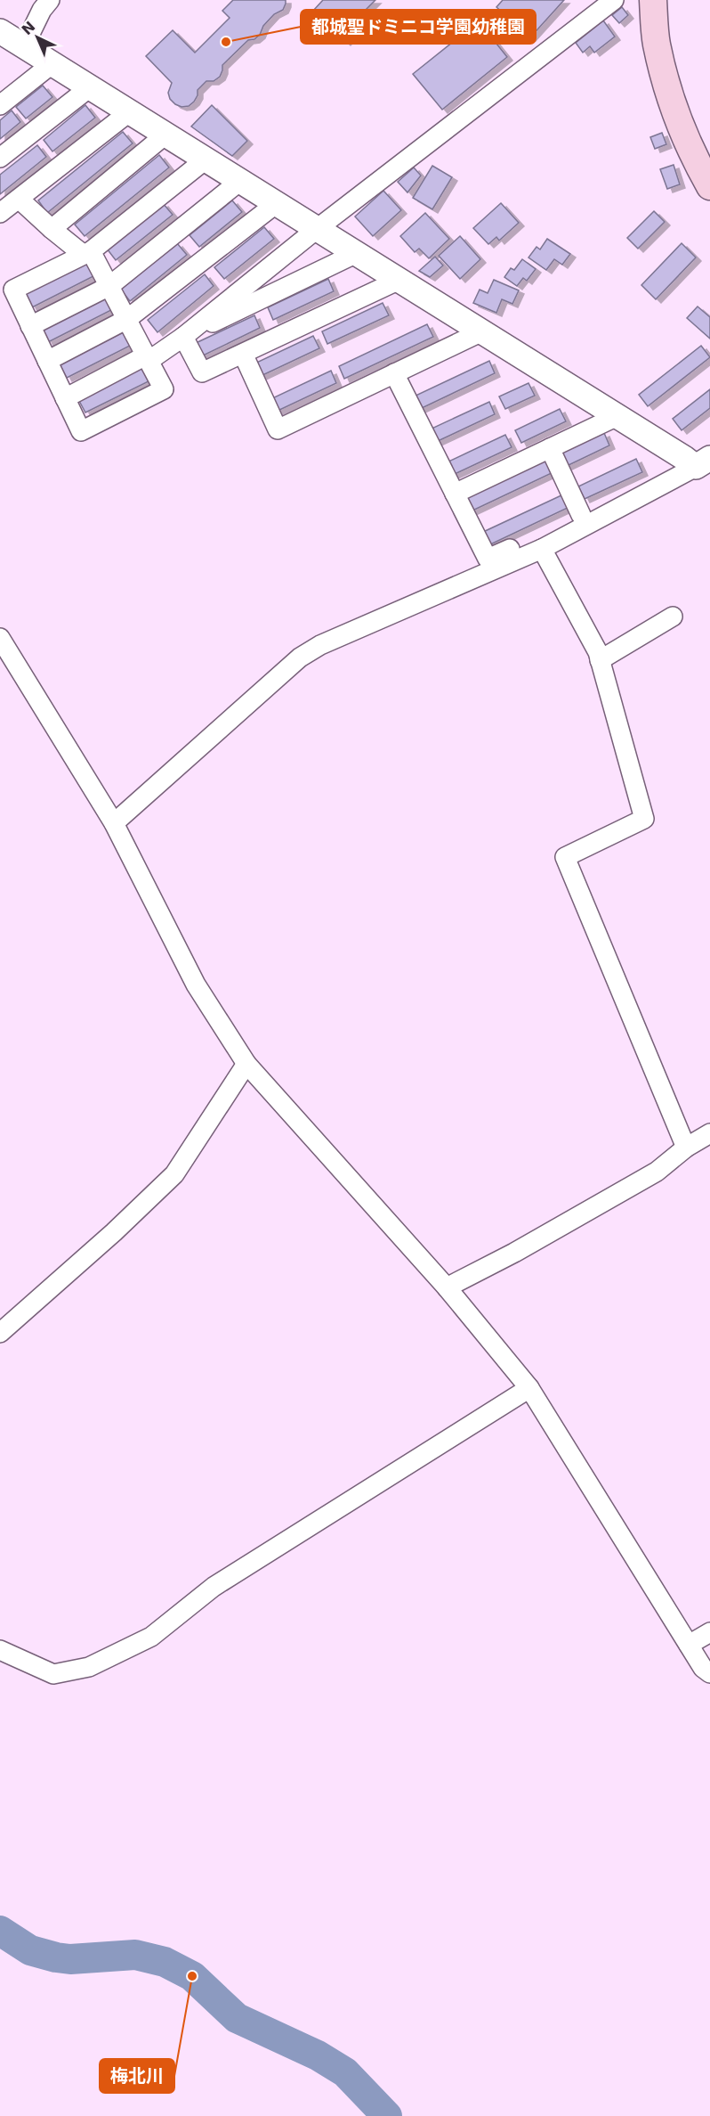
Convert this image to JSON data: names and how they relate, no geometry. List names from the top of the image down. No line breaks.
{"places":["都城聖ドミニコ学園幼稚園","梅北川"],"north":"top left"}
